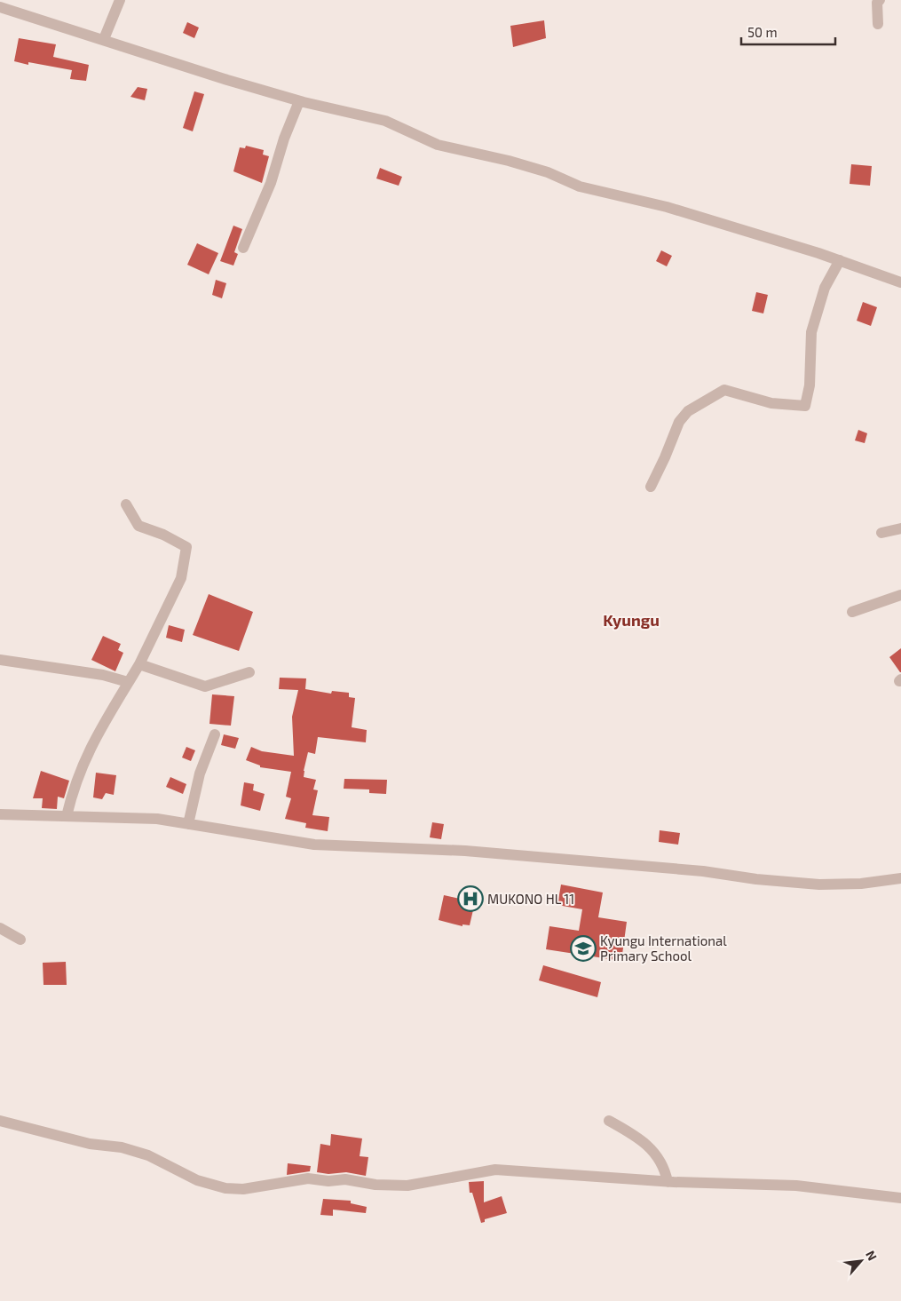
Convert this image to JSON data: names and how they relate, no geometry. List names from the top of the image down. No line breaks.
{"districts":["Kyungu"],"places":{"hospital":["MUKONO HL 11"],"school or university":["Kyungu International Primary School"]},"scale_bar":"50 m","north":"top right"}
